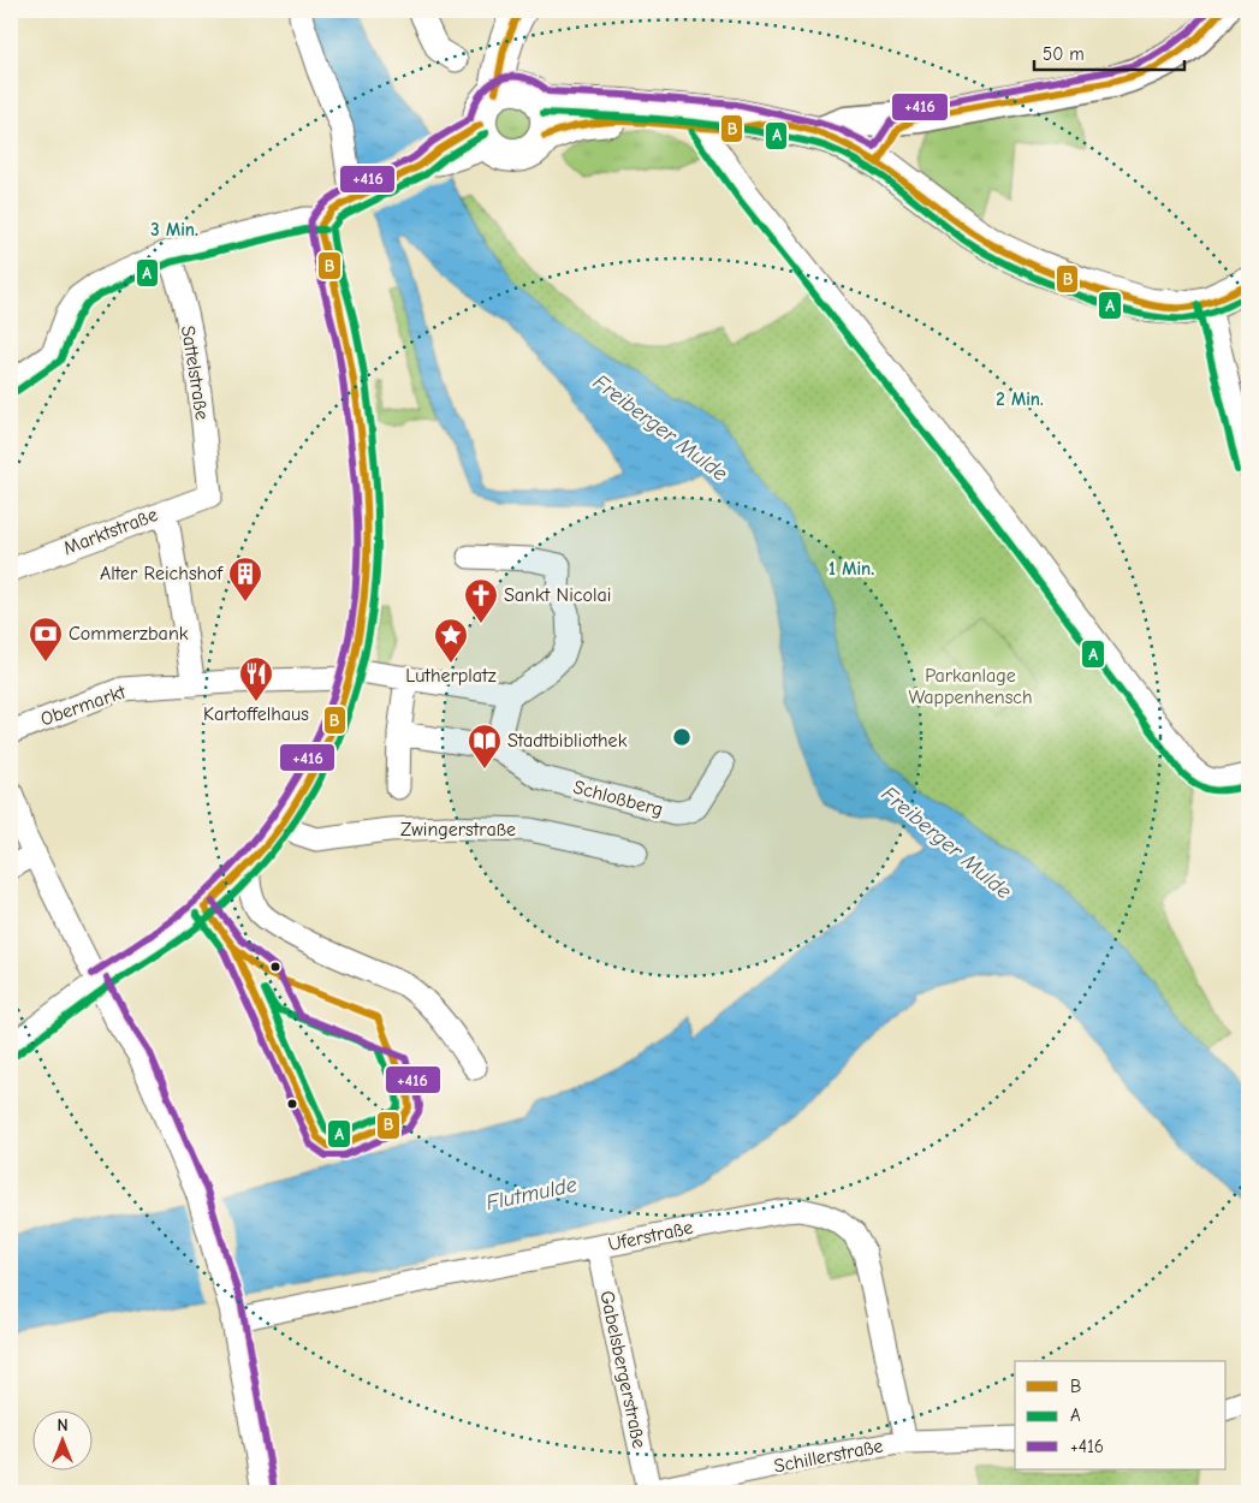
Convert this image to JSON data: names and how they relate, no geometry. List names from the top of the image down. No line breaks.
{"streets":{"street":["Sattelstraße","Marktstraße","Obermarkt","Schloßberg","Zwingerstraße","Uferstraße","Gabelsbergerstraße","Schillerstraße"]},"crossings":[["Sattelstraße","Marktstraße"],["Uferstraße","Gabelsbergerstraße"],["Uferstraße","Schillerstraße"],["Gabelsbergerstraße","Schillerstraße"]],"water":["Freiberger Mulde","Flutmulde"],"parks":["Parkanlage Wappenhensch"],"places":{"building":["Alter Reichshof"],"church":["Sankt Nicolai"],"bank":["Commerzbank"],"place":["Lutherplatz"],"restaurant":["Kartoffelhaus"],"library":["Stadtbibliothek"]},"lines":["transit line B","transit line +416","transit line A"],"legend":["B","A","+416"],"scale_bar":"50 m","north":"top","rings":["3 Min.","2 Min.","1 Min."]}
